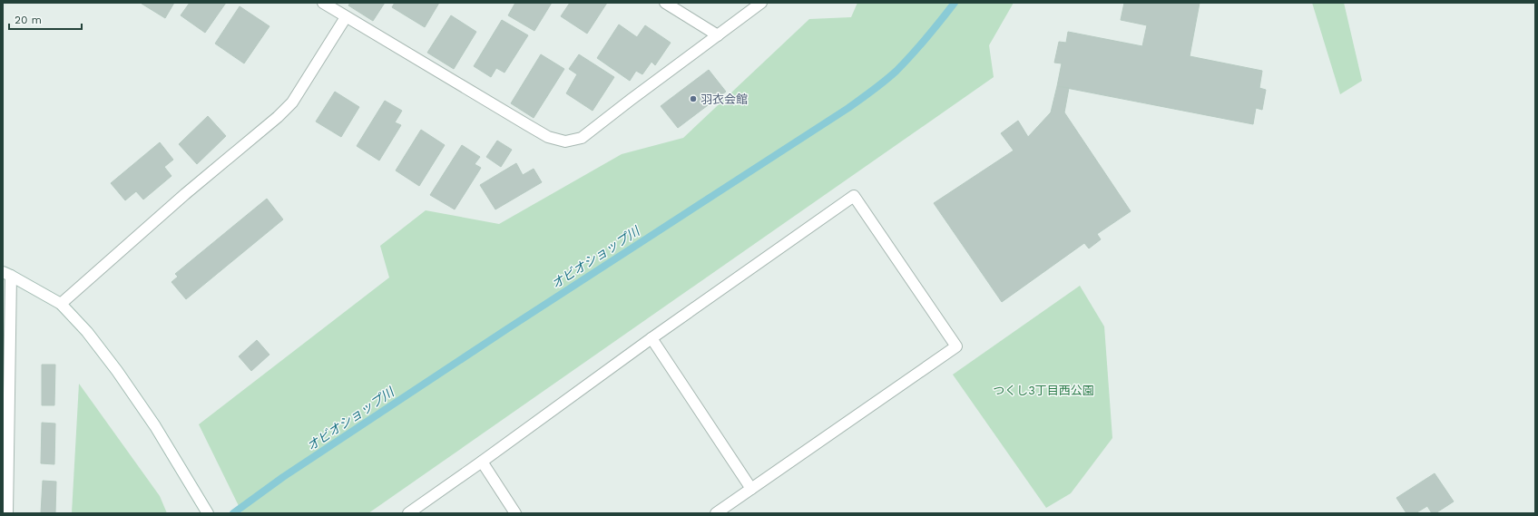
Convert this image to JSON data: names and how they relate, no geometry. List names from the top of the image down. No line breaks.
{"water":["オビオショップ川"],"parks":["つくし3丁目西公園"],"places":["羽衣会館"],"scale_bar":"20 m"}
